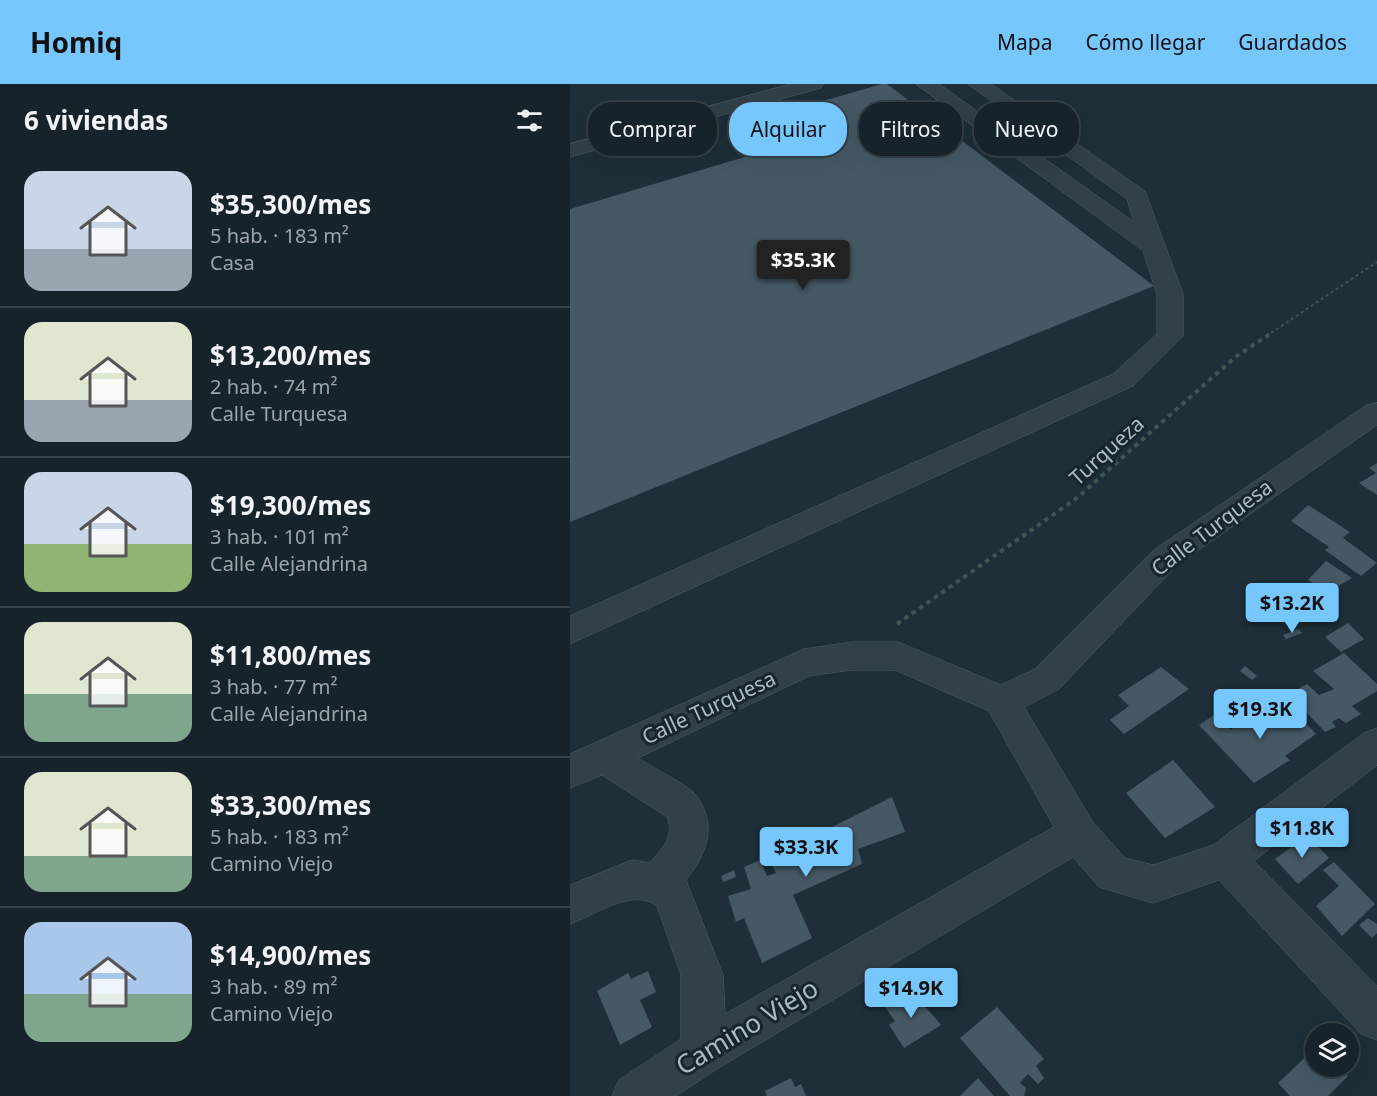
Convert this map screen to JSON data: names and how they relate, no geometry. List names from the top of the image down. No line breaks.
{"streets":{"street":["Calle Turquesa","Camino Viejo"],"path":["Turqueza"]},"crossings":[["Turqueza","Calle Turquesa"]],"page":{"header":"Homiq","nav":["Mapa","Cómo llegar","Guardados"],"heading":"6 viviendas","chip":["Comprar","Alquilar","Filtros","Nuevo"],"list":[{"name":"$35,300/mes","note":"5 hab. · 183 m² · Casa"},{"name":"$13,200/mes","note":"2 hab. · 74 m² · Calle Turquesa"},{"name":"$19,300/mes","note":"3 hab. · 101 m² · Calle Alejandrina"},{"name":"$11,800/mes","note":"3 hab. · 77 m² · Calle Alejandrina"},{"name":"$33,300/mes","note":"5 hab. · 183 m² · Camino Viejo"},{"name":"$14,900/mes","note":"3 hab. · 89 m² · Camino Viejo"}],"price":["$35.3K","$13.2K","$19.3K","$11.8K","$33.3K","$14.9K"]}}
